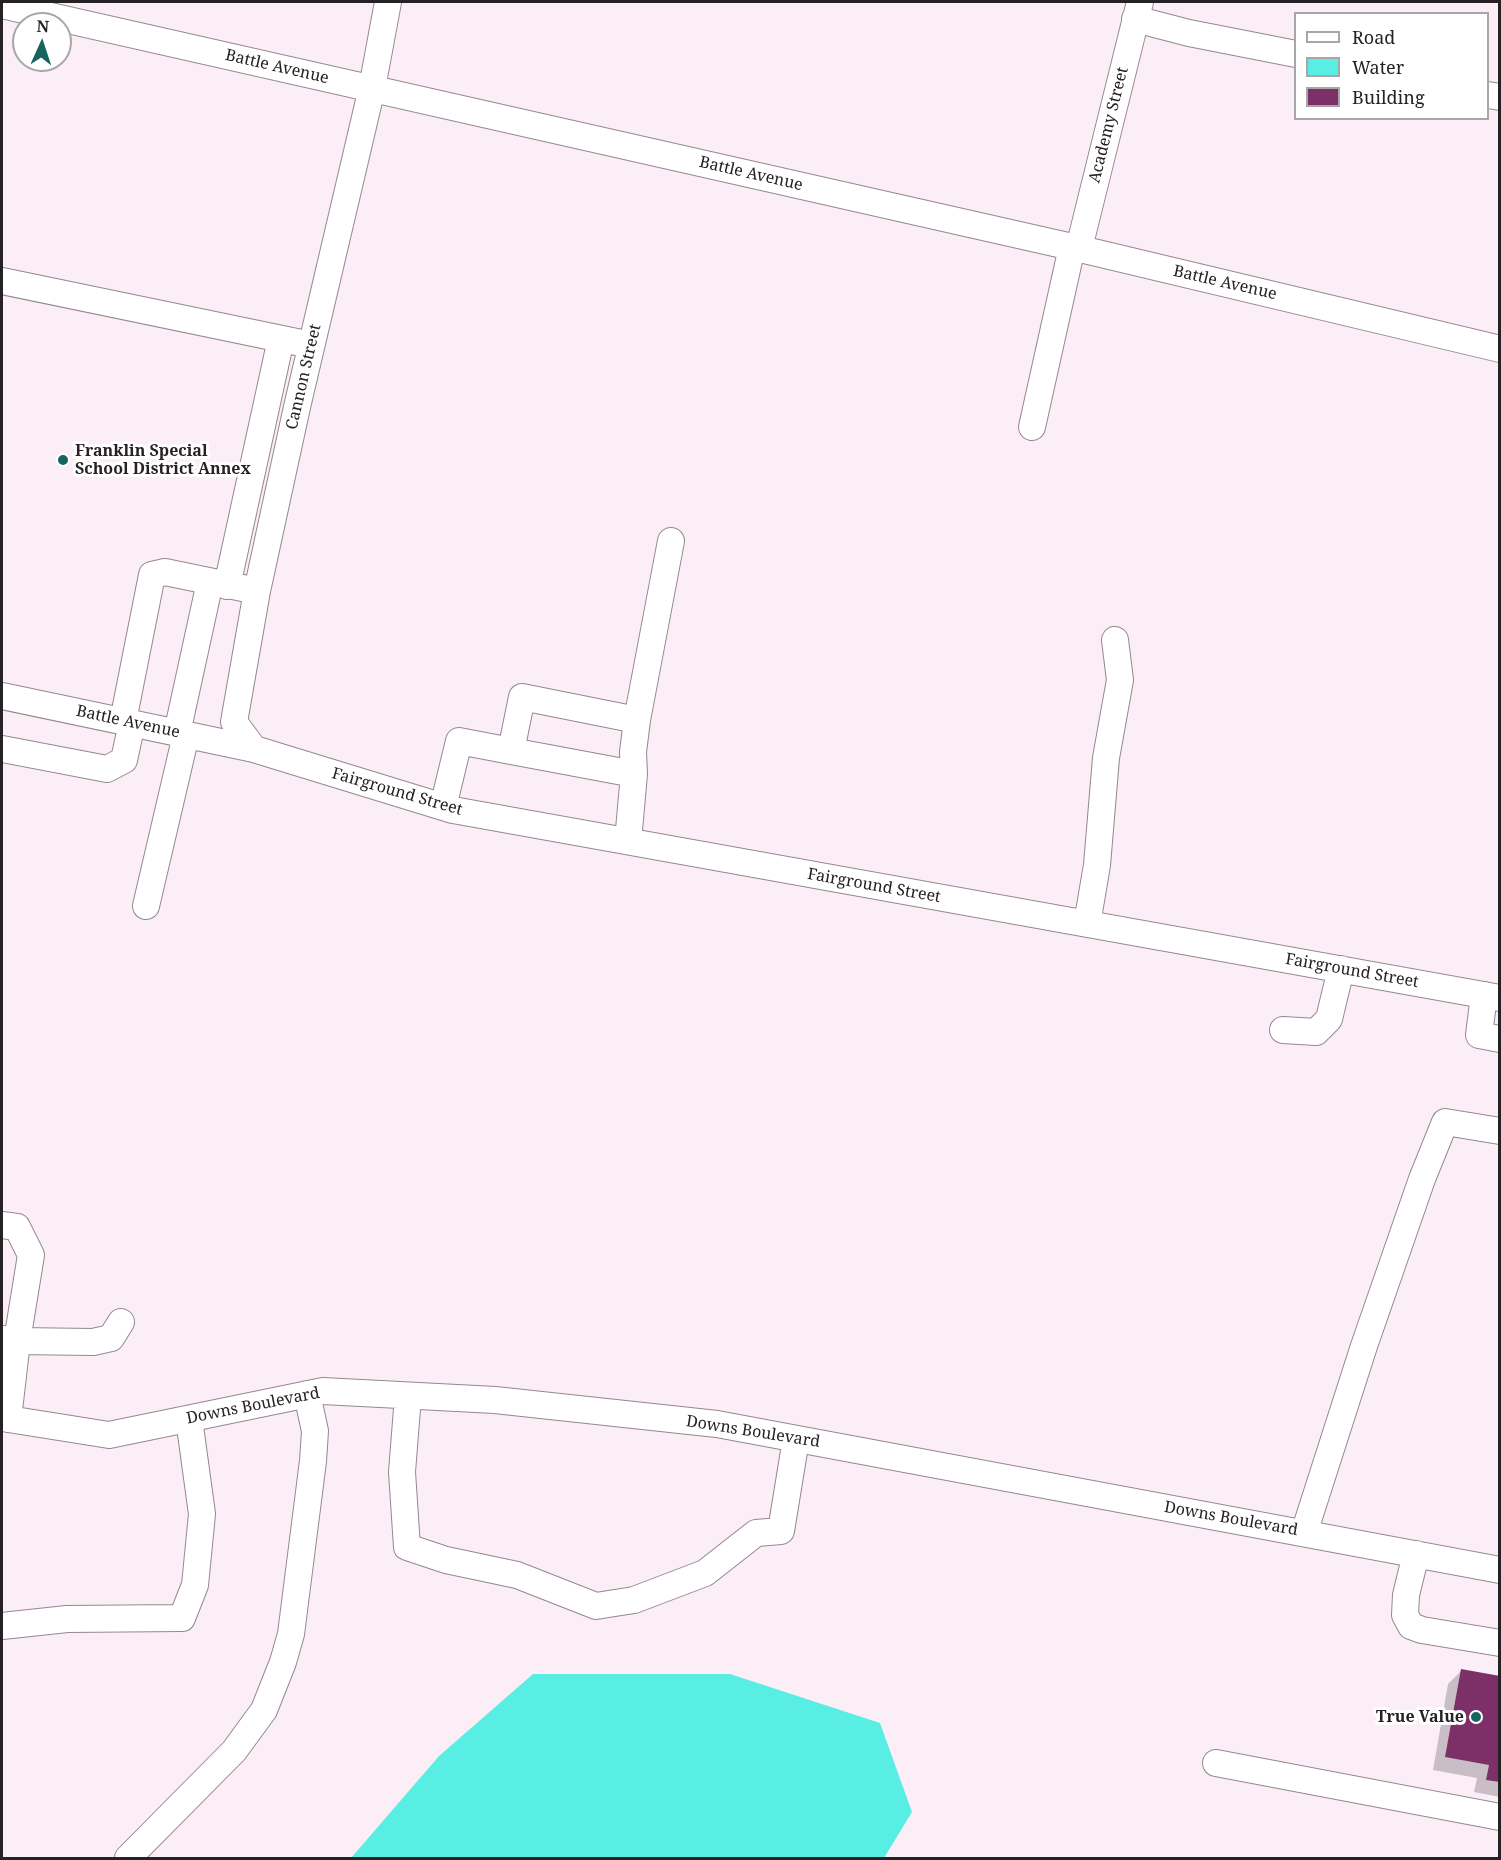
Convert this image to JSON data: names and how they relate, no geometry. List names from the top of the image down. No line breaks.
{"streets":{"street":["Battle Avenue","Academy Street","Cannon Street","Fairground Street","Downs Boulevard"]},"crossings":[["Battle Avenue","Academy Street"],["Battle Avenue","Cannon Street"],["Battle Avenue","Fairground Street"],["Cannon Street","Fairground Street"]],"places":["Franklin Special School District Annex","True Value"],"legend":["Road","Water","Building"],"north":"top"}
